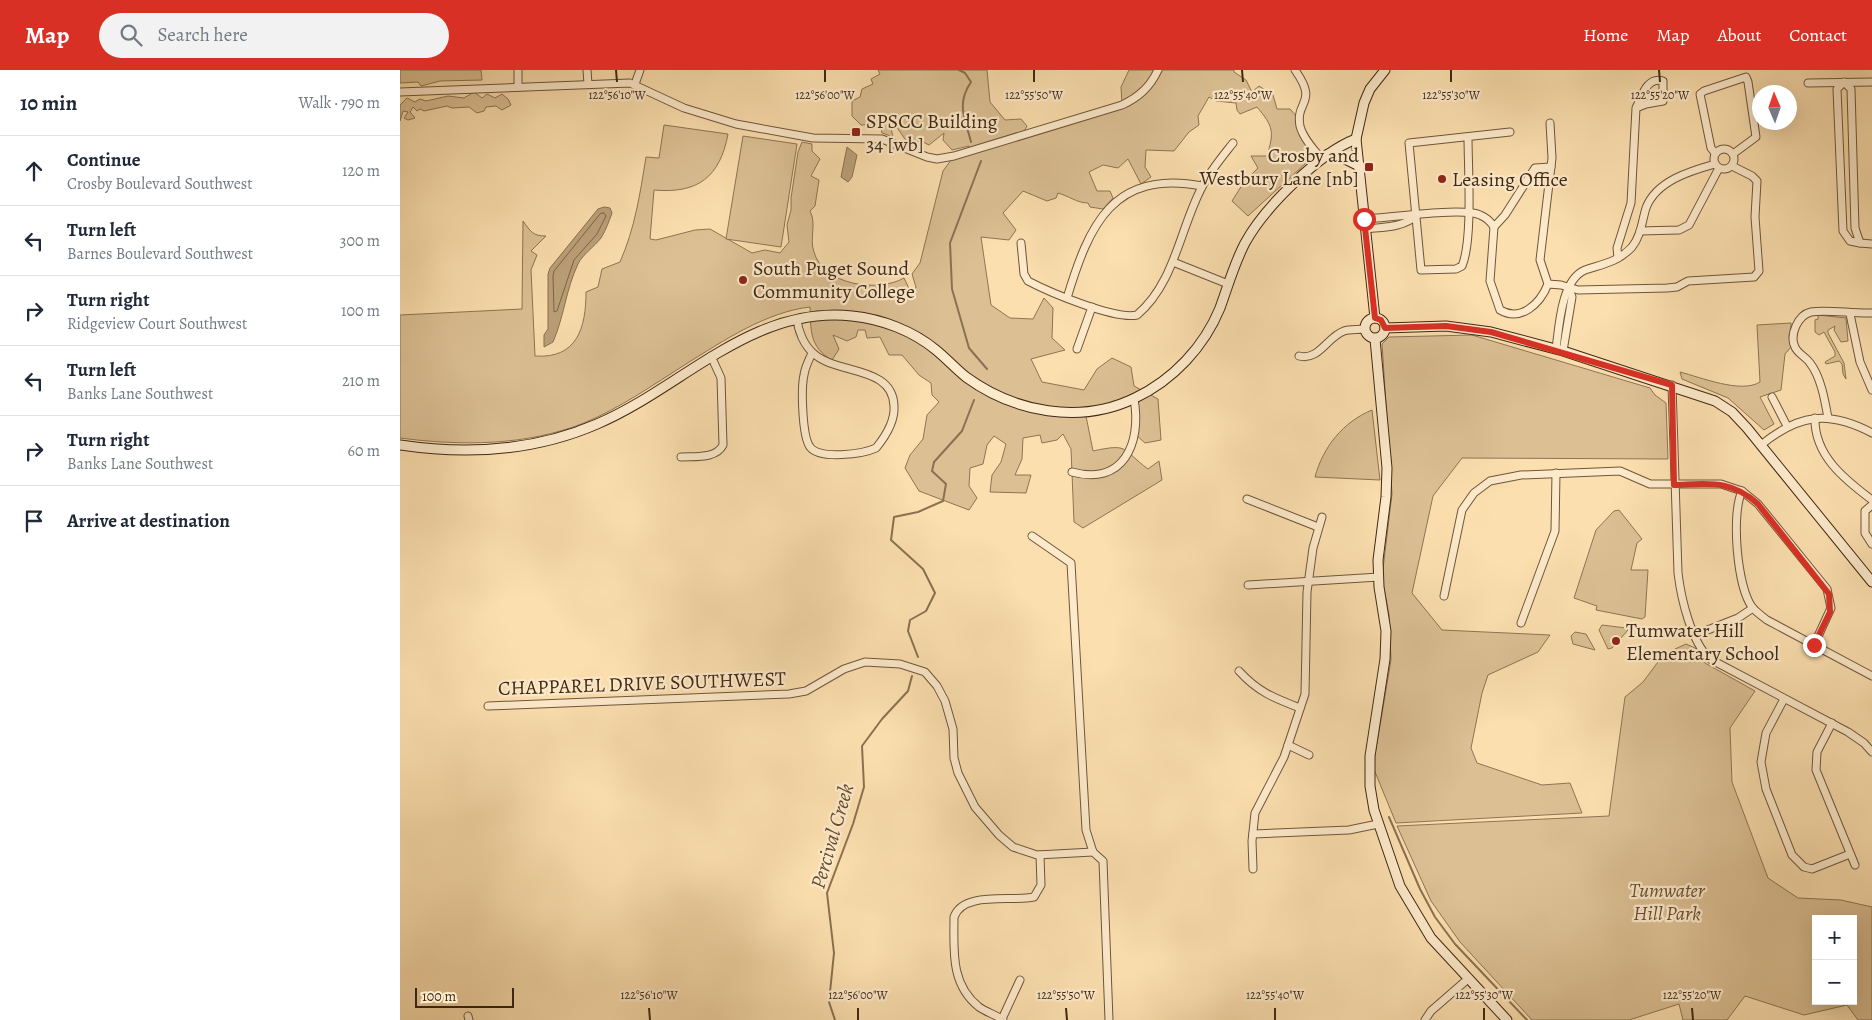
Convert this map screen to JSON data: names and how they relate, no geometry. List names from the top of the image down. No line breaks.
{"streets":{"street":["CHAPPAREL DRIVE SOUTHWEST"]},"water":["Percival Creek"],"parks":["Tumwater Hill Park"],"places":{"transit":["SPSCC Building 34 [wb]","Crosby and Westbury Lane [nb]"],"other":["Leasing Office","South Puget Sound Community College","Tumwater Hill Elementary School"]},"scale_bar":"100 m","north":"top","page":{"header":"Map","search":"Search here","nav":["Home","Map","About","Contact"],"heading":["10 min","Walk · 790 m"],"list":[["Continue","Crosby Boulevard Southwest","120 m"],["Turn left","Barnes Boulevard Southwest","300 m"],["Turn right","Ridgeview Court Southwest","100 m"],["Turn left","Banks Lane Southwest","210 m"],["Turn right","Banks Lane Southwest","60 m"],"Arrive at destination"],"map_buttons":["+","−"],"scale":"100 m"},"coordinates":["122°56'10\"W","122°56'00\"W","122°55'50\"W","122°55'40\"W","122°55'30\"W","122°55'20\"W"]}
